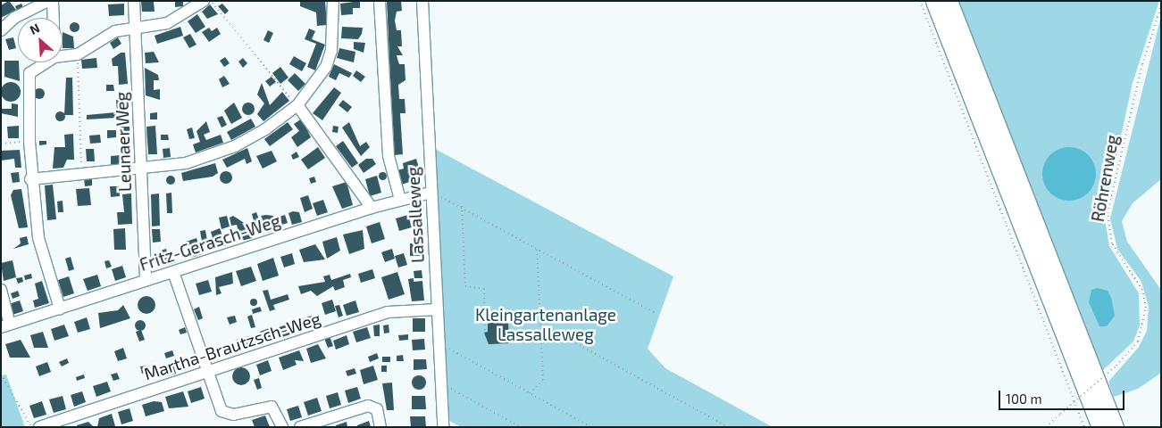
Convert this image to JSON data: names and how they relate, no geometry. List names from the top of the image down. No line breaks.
{"streets":{"street":["Leunaer Weg","Lassalleweg","Fritz-Gerasch-Weg","Martha-Brautzsch-Weg"],"path":["Röhrenweg"]},"crossings":[["Leunaer Weg","Fritz-Gerasch-Weg"],["Lassalleweg","Fritz-Gerasch-Weg"],["Lassalleweg","Martha-Brautzsch-Weg"]],"parks":["Kleingartenanlage Lassalleweg"],"scale_bar":"100 m","north":"top left"}
